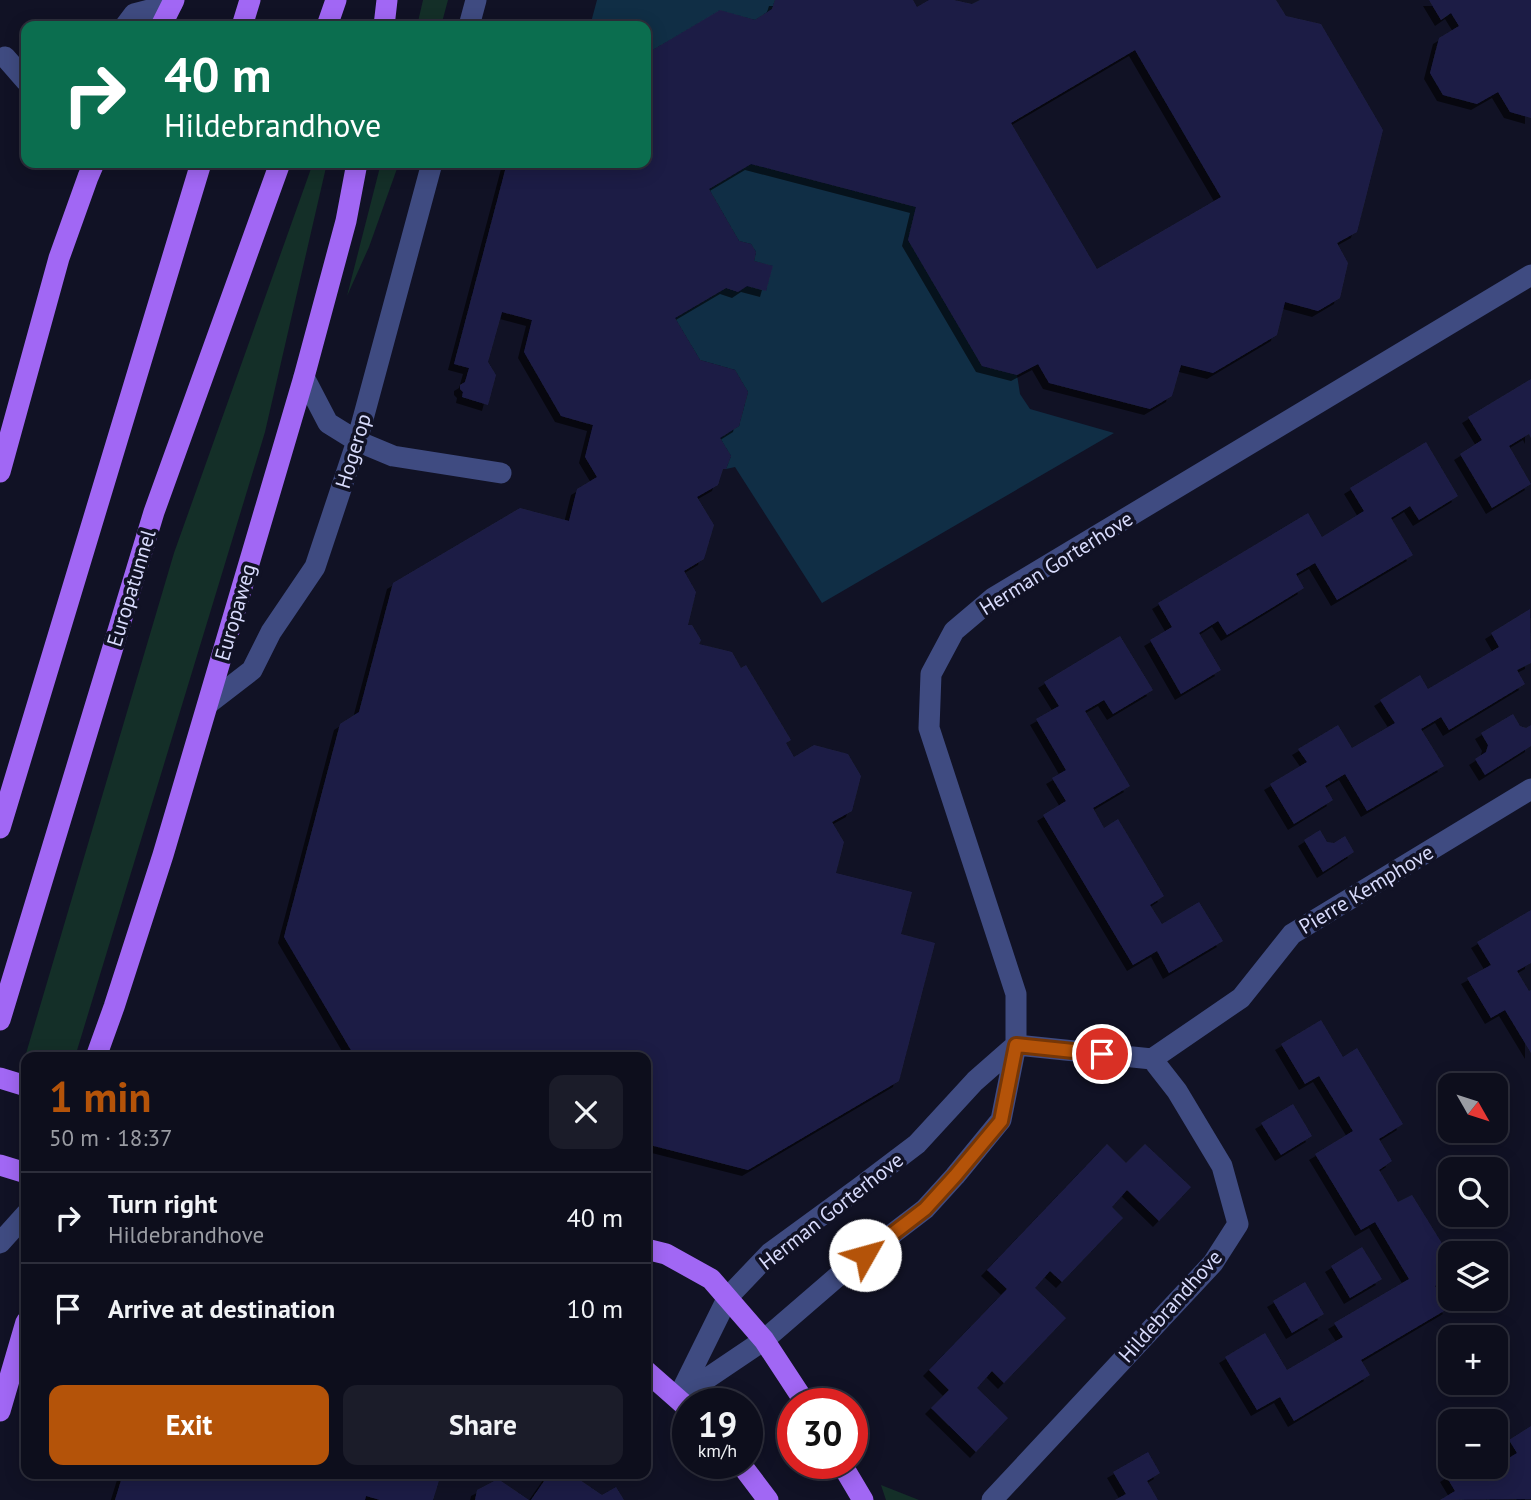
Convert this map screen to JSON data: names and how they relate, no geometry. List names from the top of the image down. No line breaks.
{"streets":{"main road":["Europatunnel","Europaweg"],"street":["Hogerop","Herman Gorterhove","Pierre Kemphove","Hildebrandhove"]},"crossings":[["Hogerop","Europaweg"],["Pierre Kemphove","Hildebrandhove"]],"north":"bottom right","page":{"turn":["40 m","Hildebrandhove"],"heading":["1 min","50 m · 18:37"],"map_buttons":["+","−"],"list":[{"name":"Turn right","note":"Hildebrandhove","value":"40 m"},{"name":"Arrive at destination","value":"10 m"}],"buttons":["Exit","Share"],"speed":"19 km/h","limit":"30"}}
